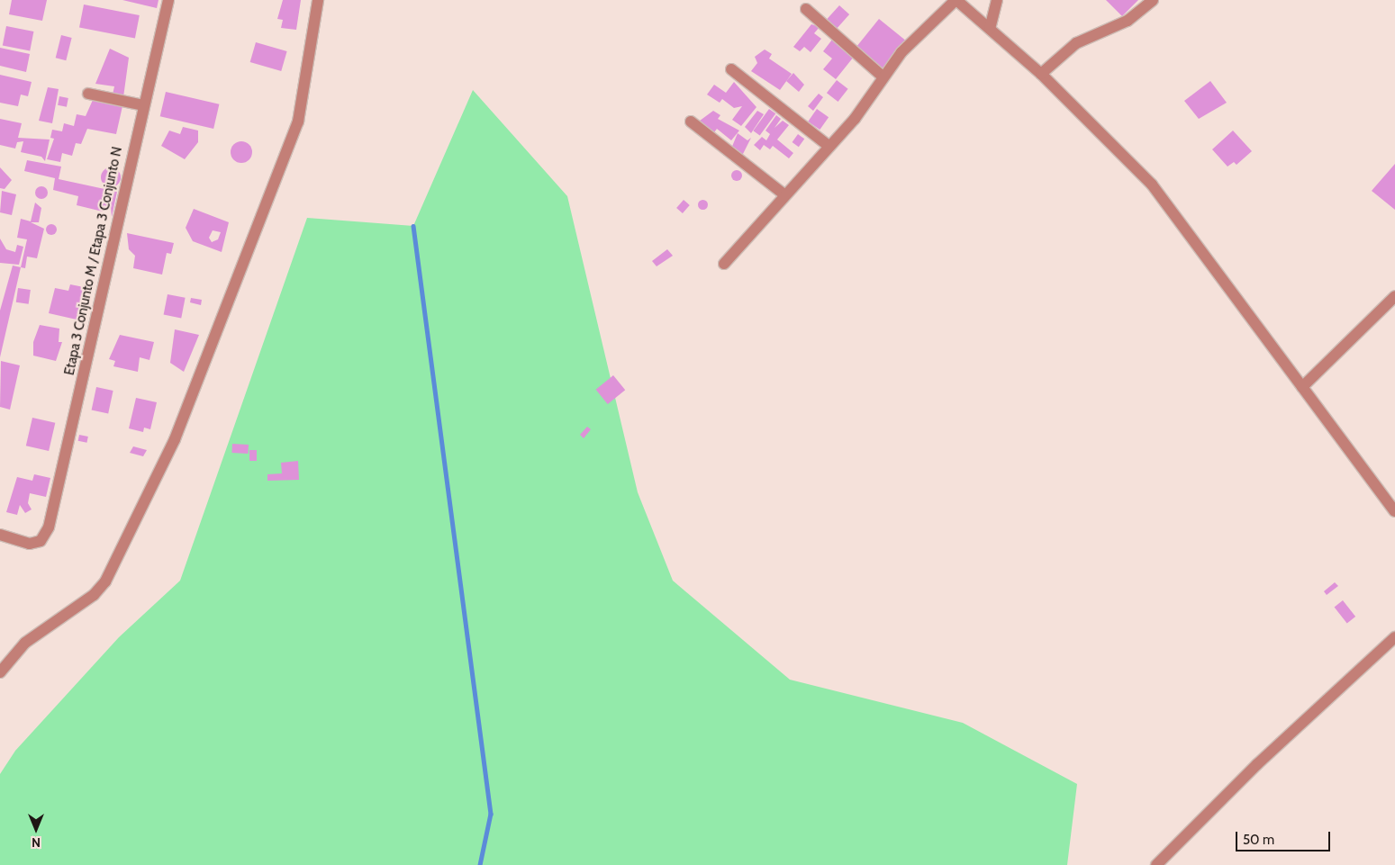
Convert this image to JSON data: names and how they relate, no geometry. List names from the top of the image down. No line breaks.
{"streets":{"street":["Etapa 3 Conjunto M / Etapa 3 Conjunto N"]},"scale_bar":"50 m","north":"bottom"}
